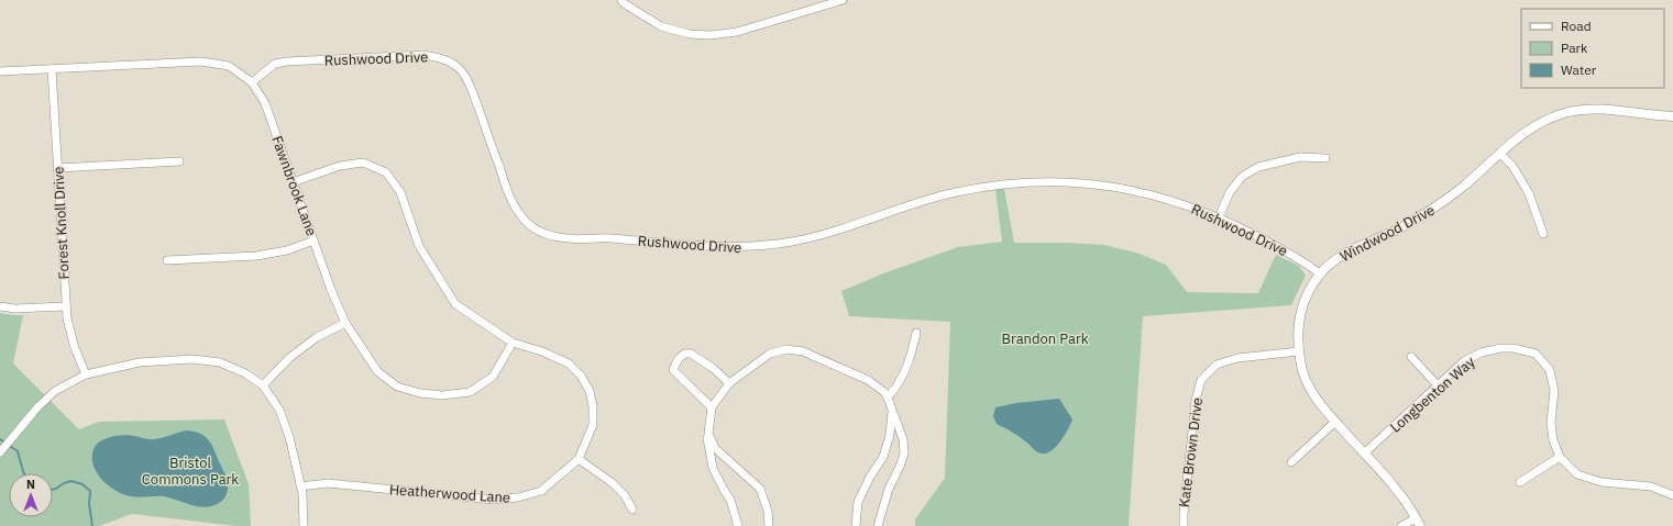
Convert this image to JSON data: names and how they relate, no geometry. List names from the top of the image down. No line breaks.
{"streets":{"street":["Rushwood Drive","Fawnbrook Lane","Forest Knoll Drive","Windwood Drive","Longbenton Way","Kate Brown Drive","Heatherwood Lane"]},"crossings":[["Rushwood Drive","Fawnbrook Lane"],["Rushwood Drive","Windwood Drive"],["Fawnbrook Lane","Forest Knoll Drive"],["Fawnbrook Lane","Heatherwood Lane"],["Windwood Drive","Longbenton Way"],["Windwood Drive","Kate Brown Drive"]],"parks":["Brandon Park","Bristol Commons Park"],"legend":["Road","Park","Water"],"north":"top"}
